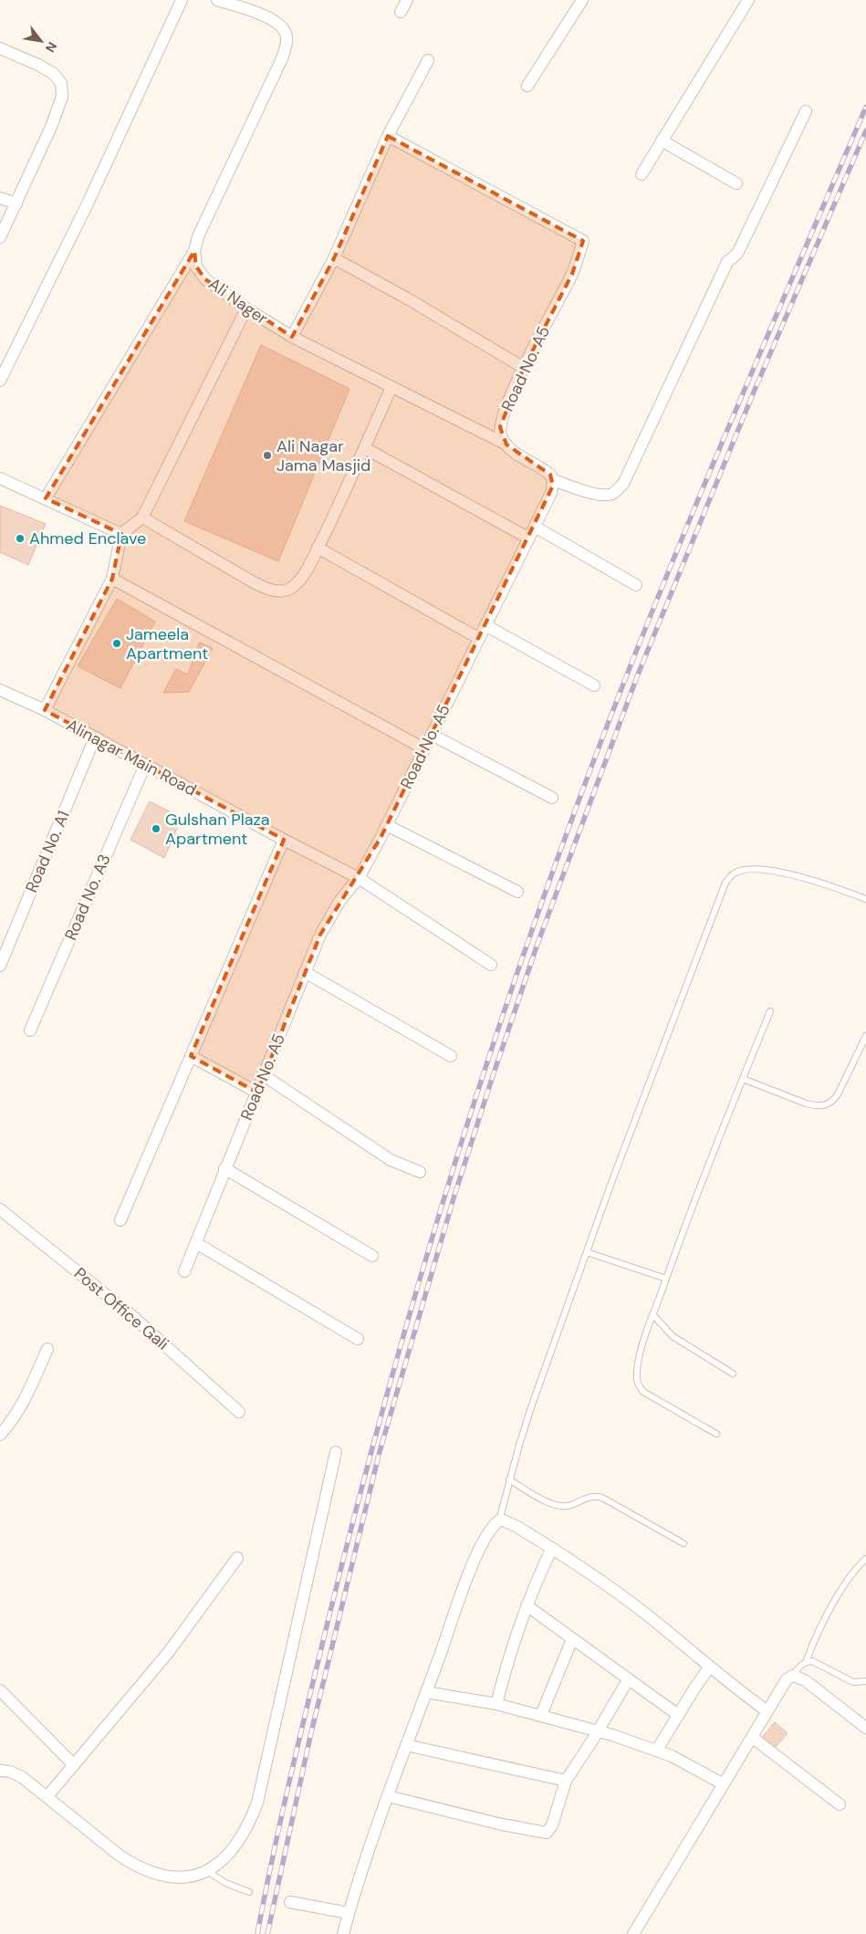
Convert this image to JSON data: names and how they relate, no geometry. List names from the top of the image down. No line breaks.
{"streets":{"street":["Ali Nager","Road No. A5","Alinagar Main Road","Road No. A1","Road No. A3","Post Office Gali"]},"crossings":[["Ali Nager","Road No. A5"],["Road No. A5","Alinagar Main Road"],["Alinagar Main Road","Road No. A1"],["Alinagar Main Road","Road No. A3"]],"places":["Ali Nagar Jama Masjid","Ahmed Enclave","Jameela Apartment","Gulshan Plaza Apartment"],"north":"bottom right"}
